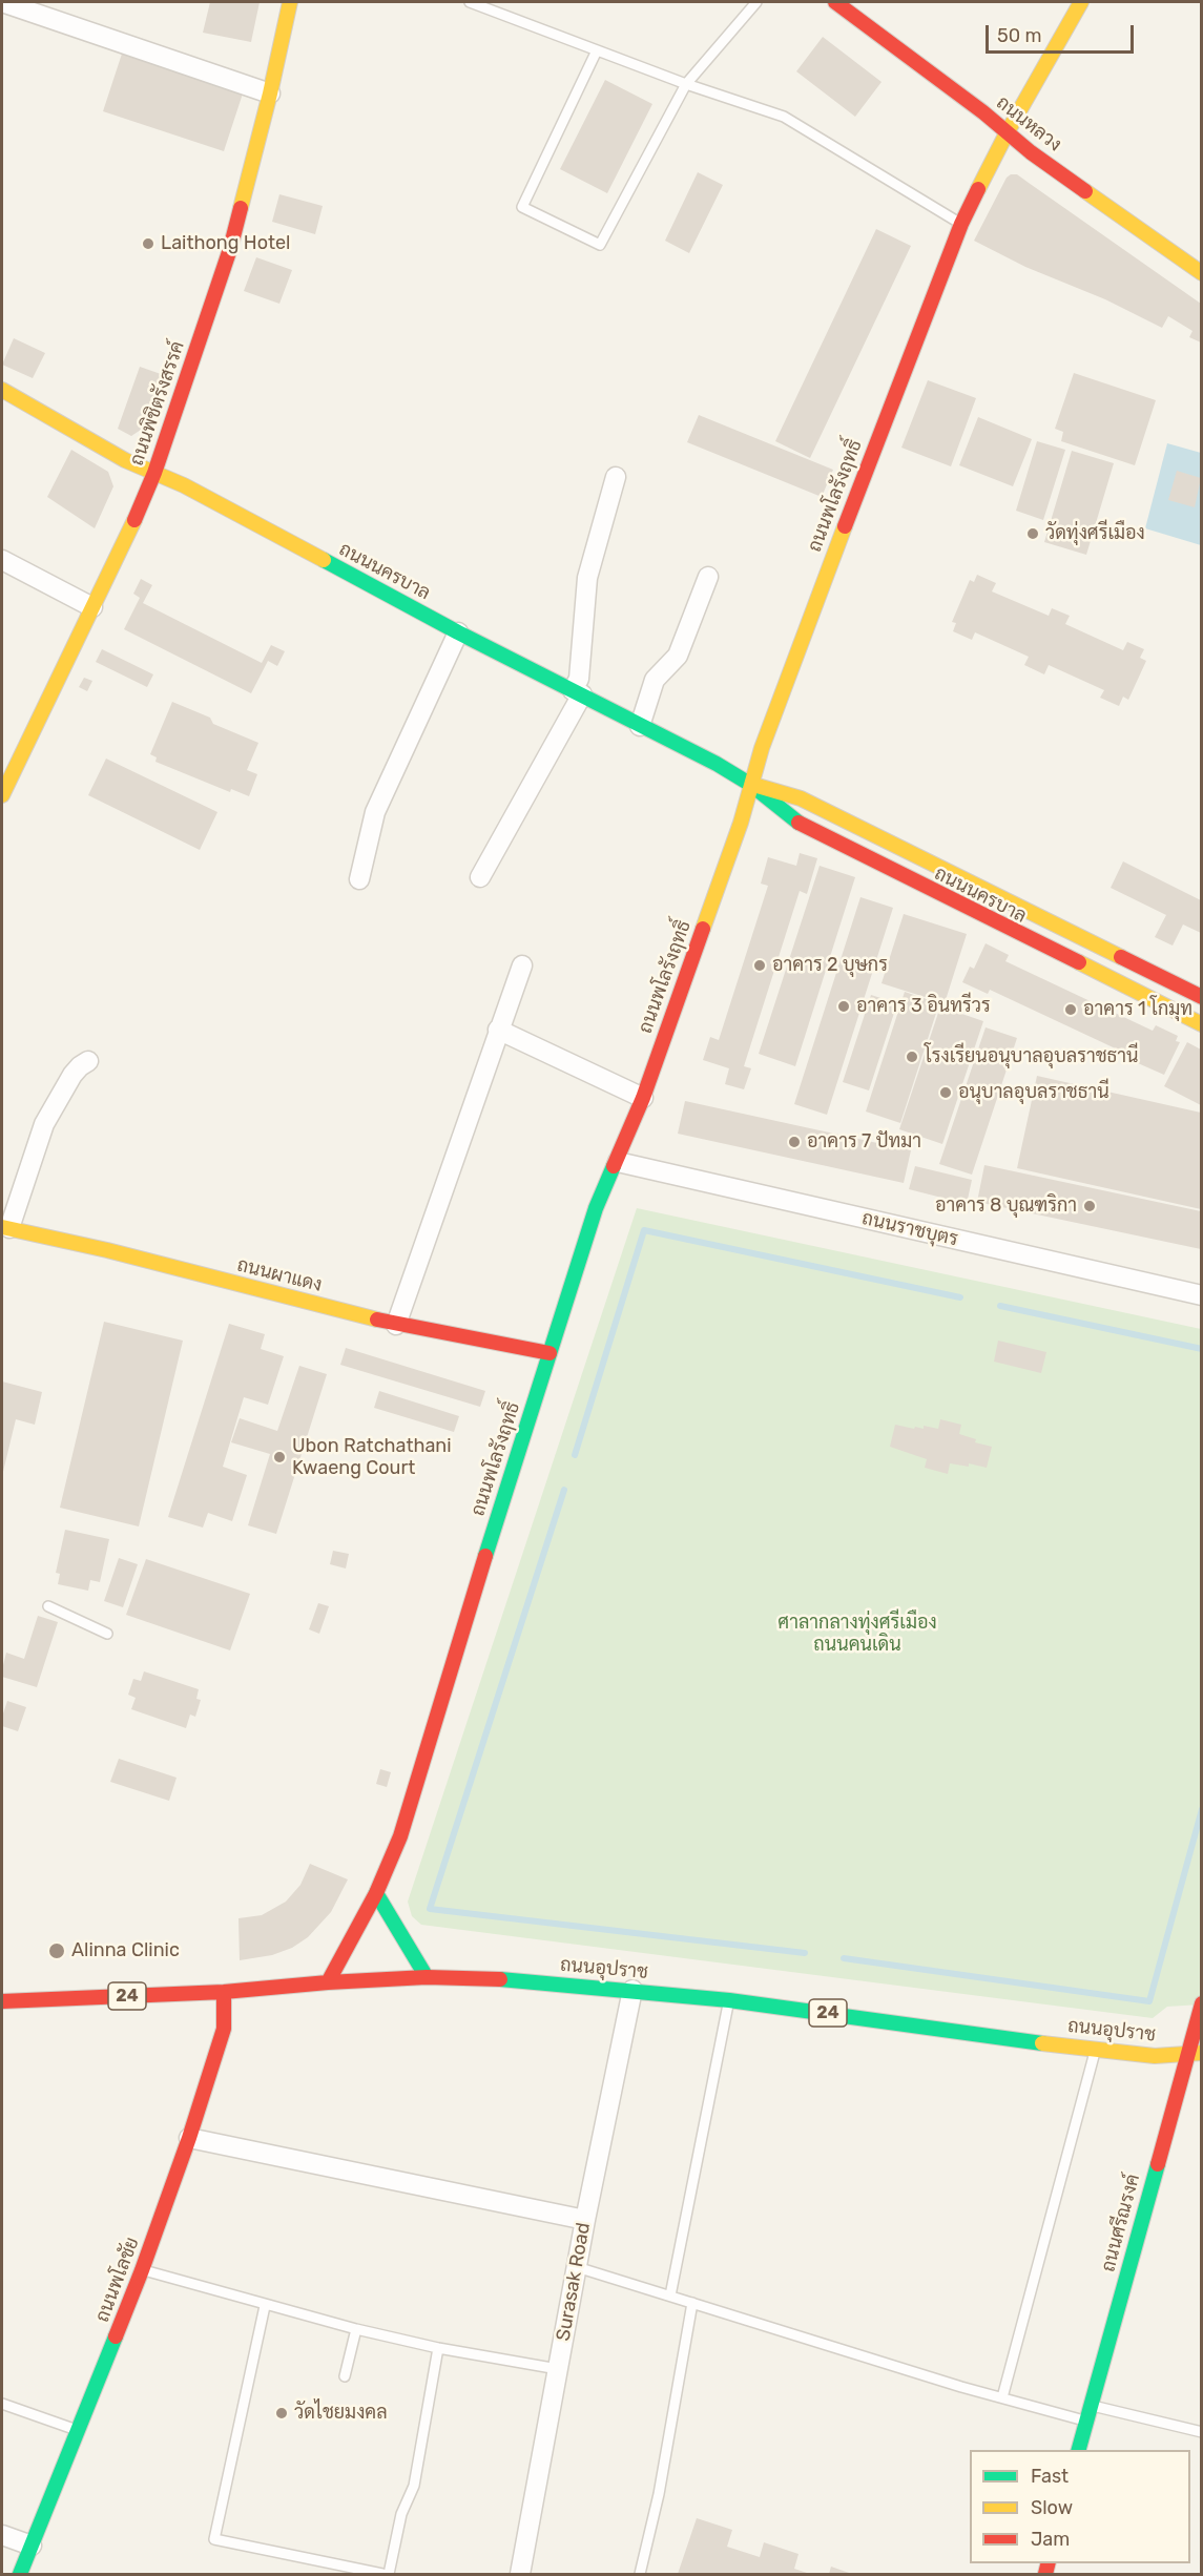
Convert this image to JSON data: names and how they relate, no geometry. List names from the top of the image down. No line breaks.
{"streets":{"street":["ถนนหลวง","ถนนพิชิตรังสรรค์","ถนนพโลรังฤทธิ์","ถนนนครบาล","ถนนราชบุตร","ถนนผาแดง","ถนนอุปราช","24","ถนนศรีณรงค์","ถนนพโลชัย","Surasak Road"]},"crossings":[["ถนนหลวง","ถนนพโลรังฤทธิ์"],["ถนนพิชิตรังสรรค์","ถนนนครบาล"],["ถนนพโลรังฤทธิ์","ถนนนครบาล"],["ถนนพโลรังฤทธิ์","ถนนราชบุตร"],["ถนนพโลรังฤทธิ์","ถนนผาแดง"],["ถนนพโลรังฤทธิ์","ถนนอุปราช"],["ถนนอุปราช","ถนนศรีณรงค์"],["ถนนอุปราช","ถนนพโลชัย"],["ถนนอุปราช","Surasak Road"]],"parks":["ศาลากลางทุ่งศรีเมือง ถนนคนเดิน"],"places":["Laithong Hotel","วัดทุ่งศรีเมือง","อาคาร 2 บุษกร","อาคาร 3 อินทรีวร","อาคาร 1 โกมุท","โรงเรียนอนุบาลอุบลราชธานี","อนุบาลอุบลราชธานี","อาคาร 7 ปัทมา","อาคาร 8 บุณฑริกา","Ubon Ratchathani Kwaeng Court","Alinna Clinic","วัดไชยมงคล"],"legend":["Fast","Slow","Jam"],"scale_bar":"50 m"}
